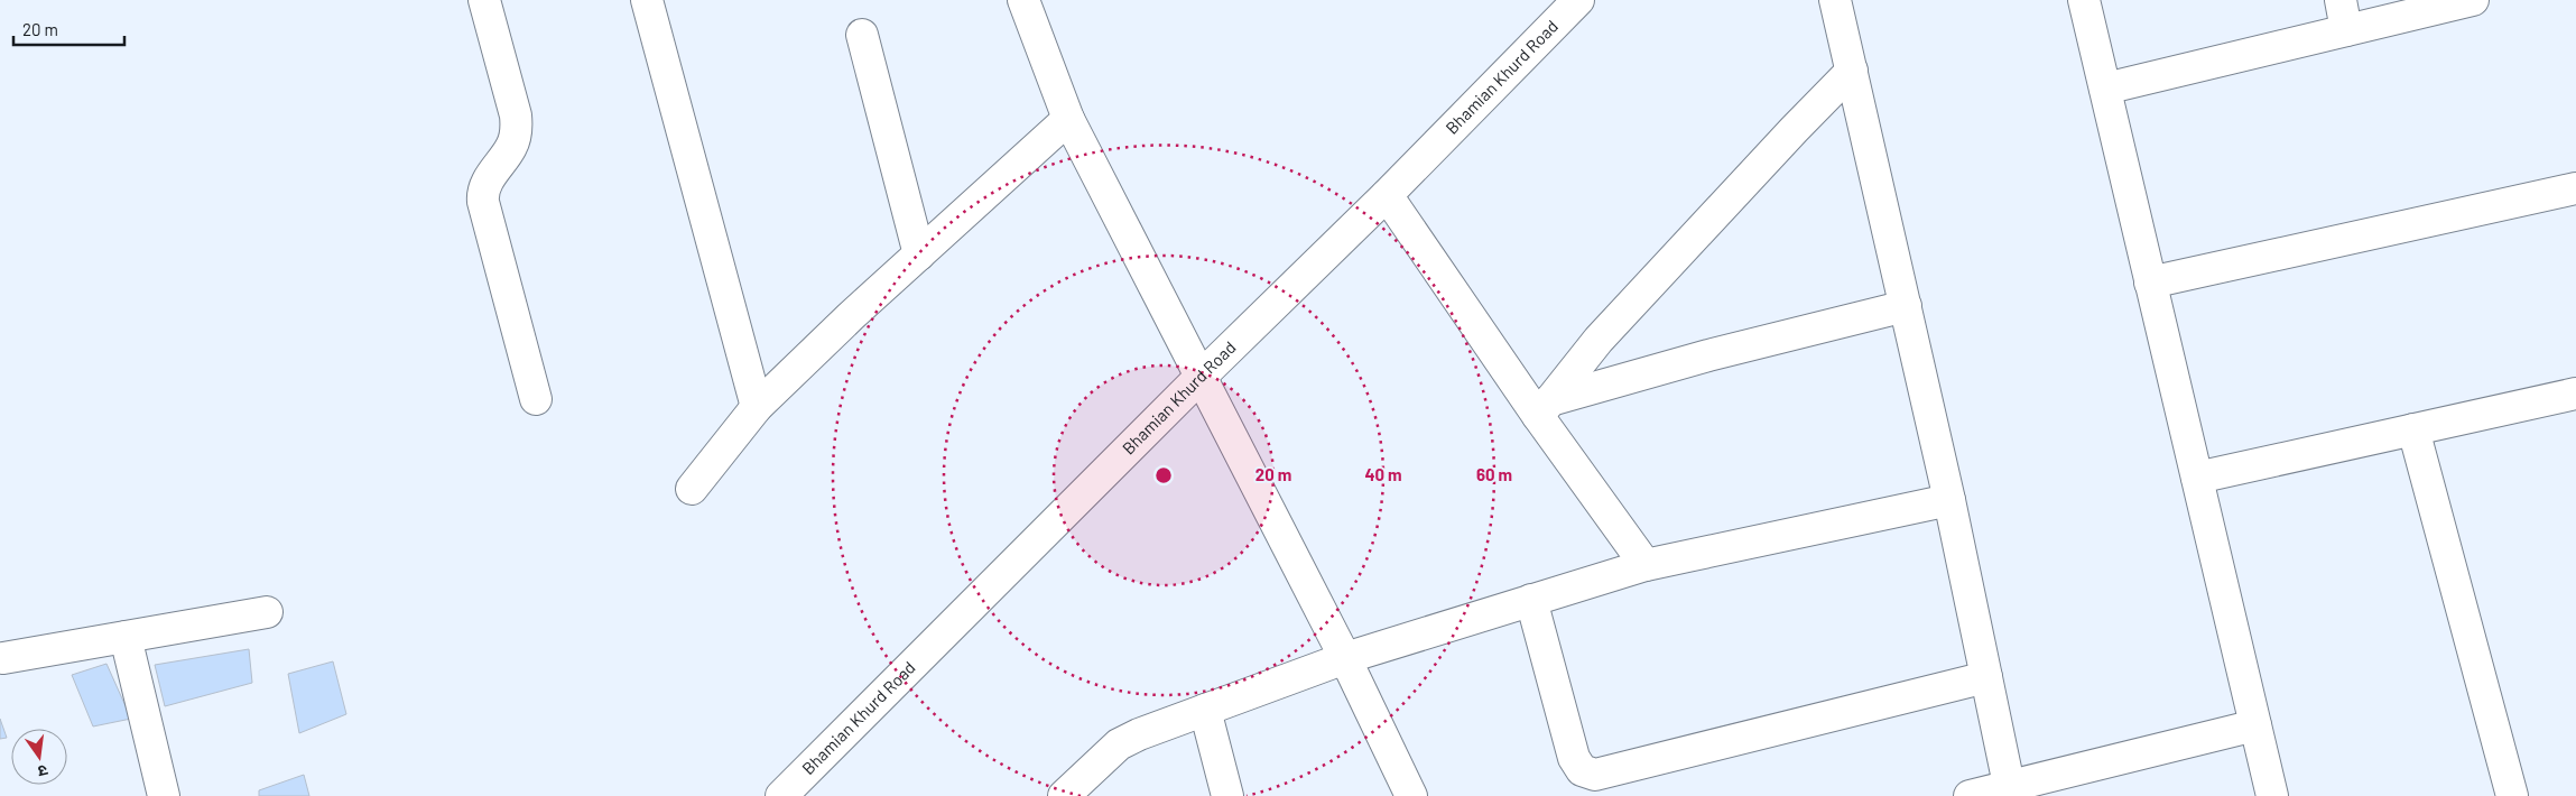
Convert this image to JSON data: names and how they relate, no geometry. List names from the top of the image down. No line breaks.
{"streets":{"street":["Bhamian Khurd Road"]},"scale_bar":"20 m","north":"bottom","rings":["20 m","40 m","60 m"]}
